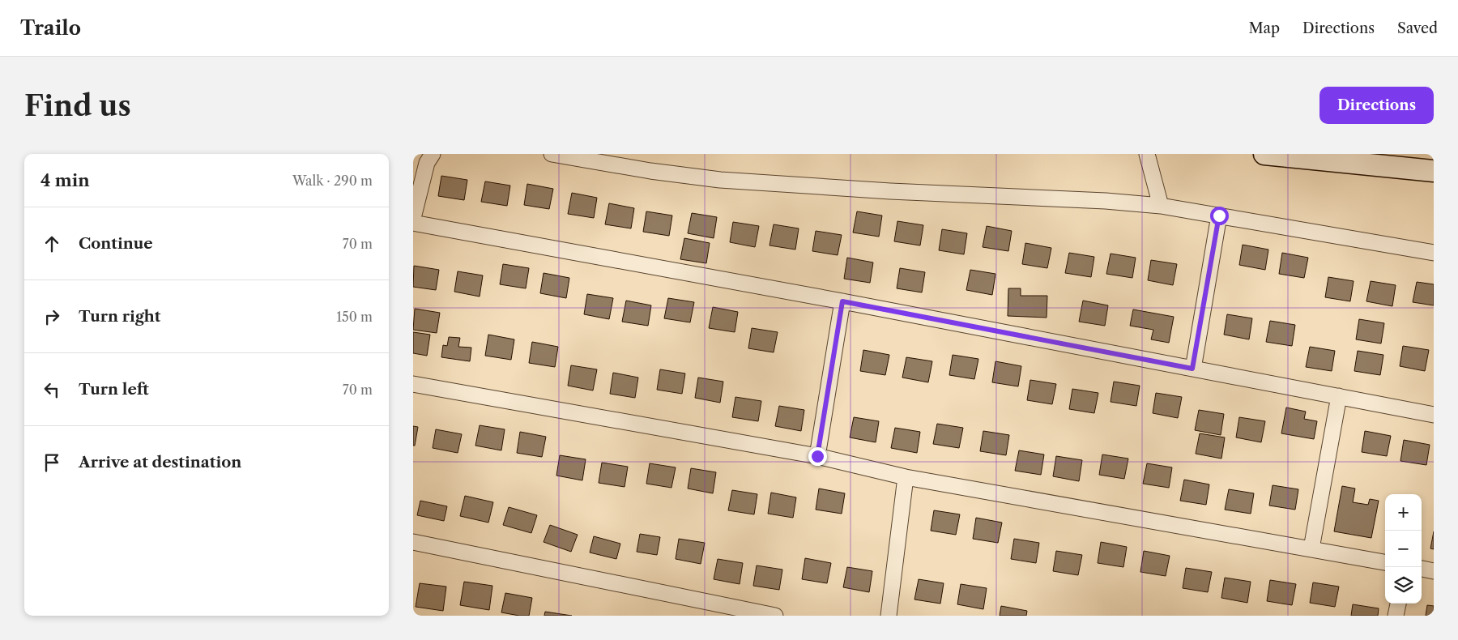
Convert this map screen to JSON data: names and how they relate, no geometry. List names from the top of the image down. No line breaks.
{"page":{"header":"Trailo","nav":["Map","Directions","Saved"],"buttons":"Directions","title":"Find us","heading":["4 min","Walk · 290 m"],"list":[["Continue","70 m"],["Turn right","150 m"],["Turn left","70 m"],"Arrive at destination"],"map_buttons":["+","−"]}}
